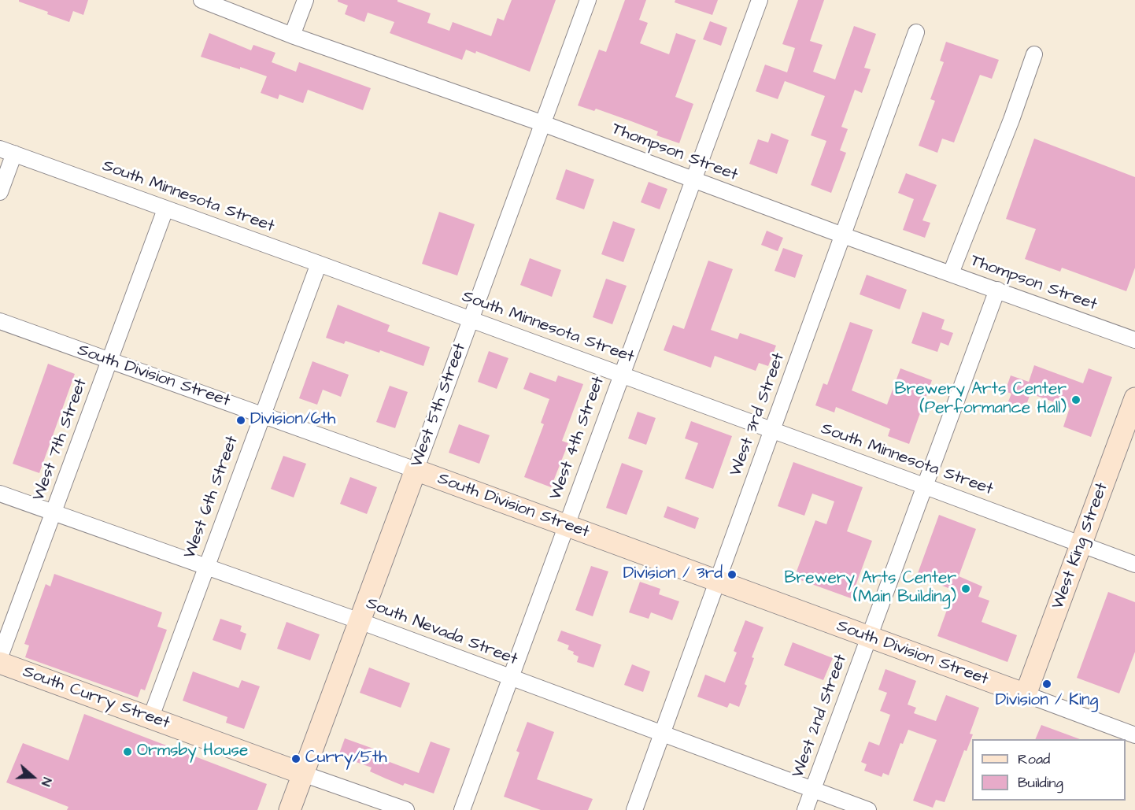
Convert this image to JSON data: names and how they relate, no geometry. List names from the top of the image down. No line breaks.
{"streets":{"street":["Thompson Street","South Minnesota Street","South Division Street","West 5th Street","West 3rd Street","West 4th Street","West 7th Street","West 6th Street","West King Street","South Nevada Street","South Curry Street","West 2nd Street"]},"crossings":[["Thompson Street","West 5th Street"],["Thompson Street","West 3rd Street"],["Thompson Street","West 4th Street"],["Thompson Street","West 2nd Street"],["South Minnesota Street","West 5th Street"],["South Minnesota Street","West 3rd Street"],["South Minnesota Street","West 4th Street"],["South Minnesota Street","West 7th Street"],["South Minnesota Street","West 6th Street"],["South Minnesota Street","West King Street"],["South Minnesota Street","West 2nd Street"],["South Division Street","West 5th Street"],["South Division Street","West 3rd Street"],["South Division Street","West 4th Street"],["South Division Street","West 7th Street"],["South Division Street","West 6th Street"],["South Division Street","West King Street"],["South Division Street","West 2nd Street"],["West 5th Street","South Nevada Street"],["West 5th Street","South Curry Street"],["West 3rd Street","South Nevada Street"],["West 4th Street","South Nevada Street"],["West 7th Street","South Nevada Street"],["West 6th Street","South Nevada Street"],["West 6th Street","South Curry Street"],["South Nevada Street","West 2nd Street"]],"places":["Brewery Arts Center (Performance Hall)","Division/6th","Division / 3rd","Brewery Arts Center (Main Building)","Division / King","Ormsby House","Curry/5th"],"legend":["Road","Building"],"north":"right"}
